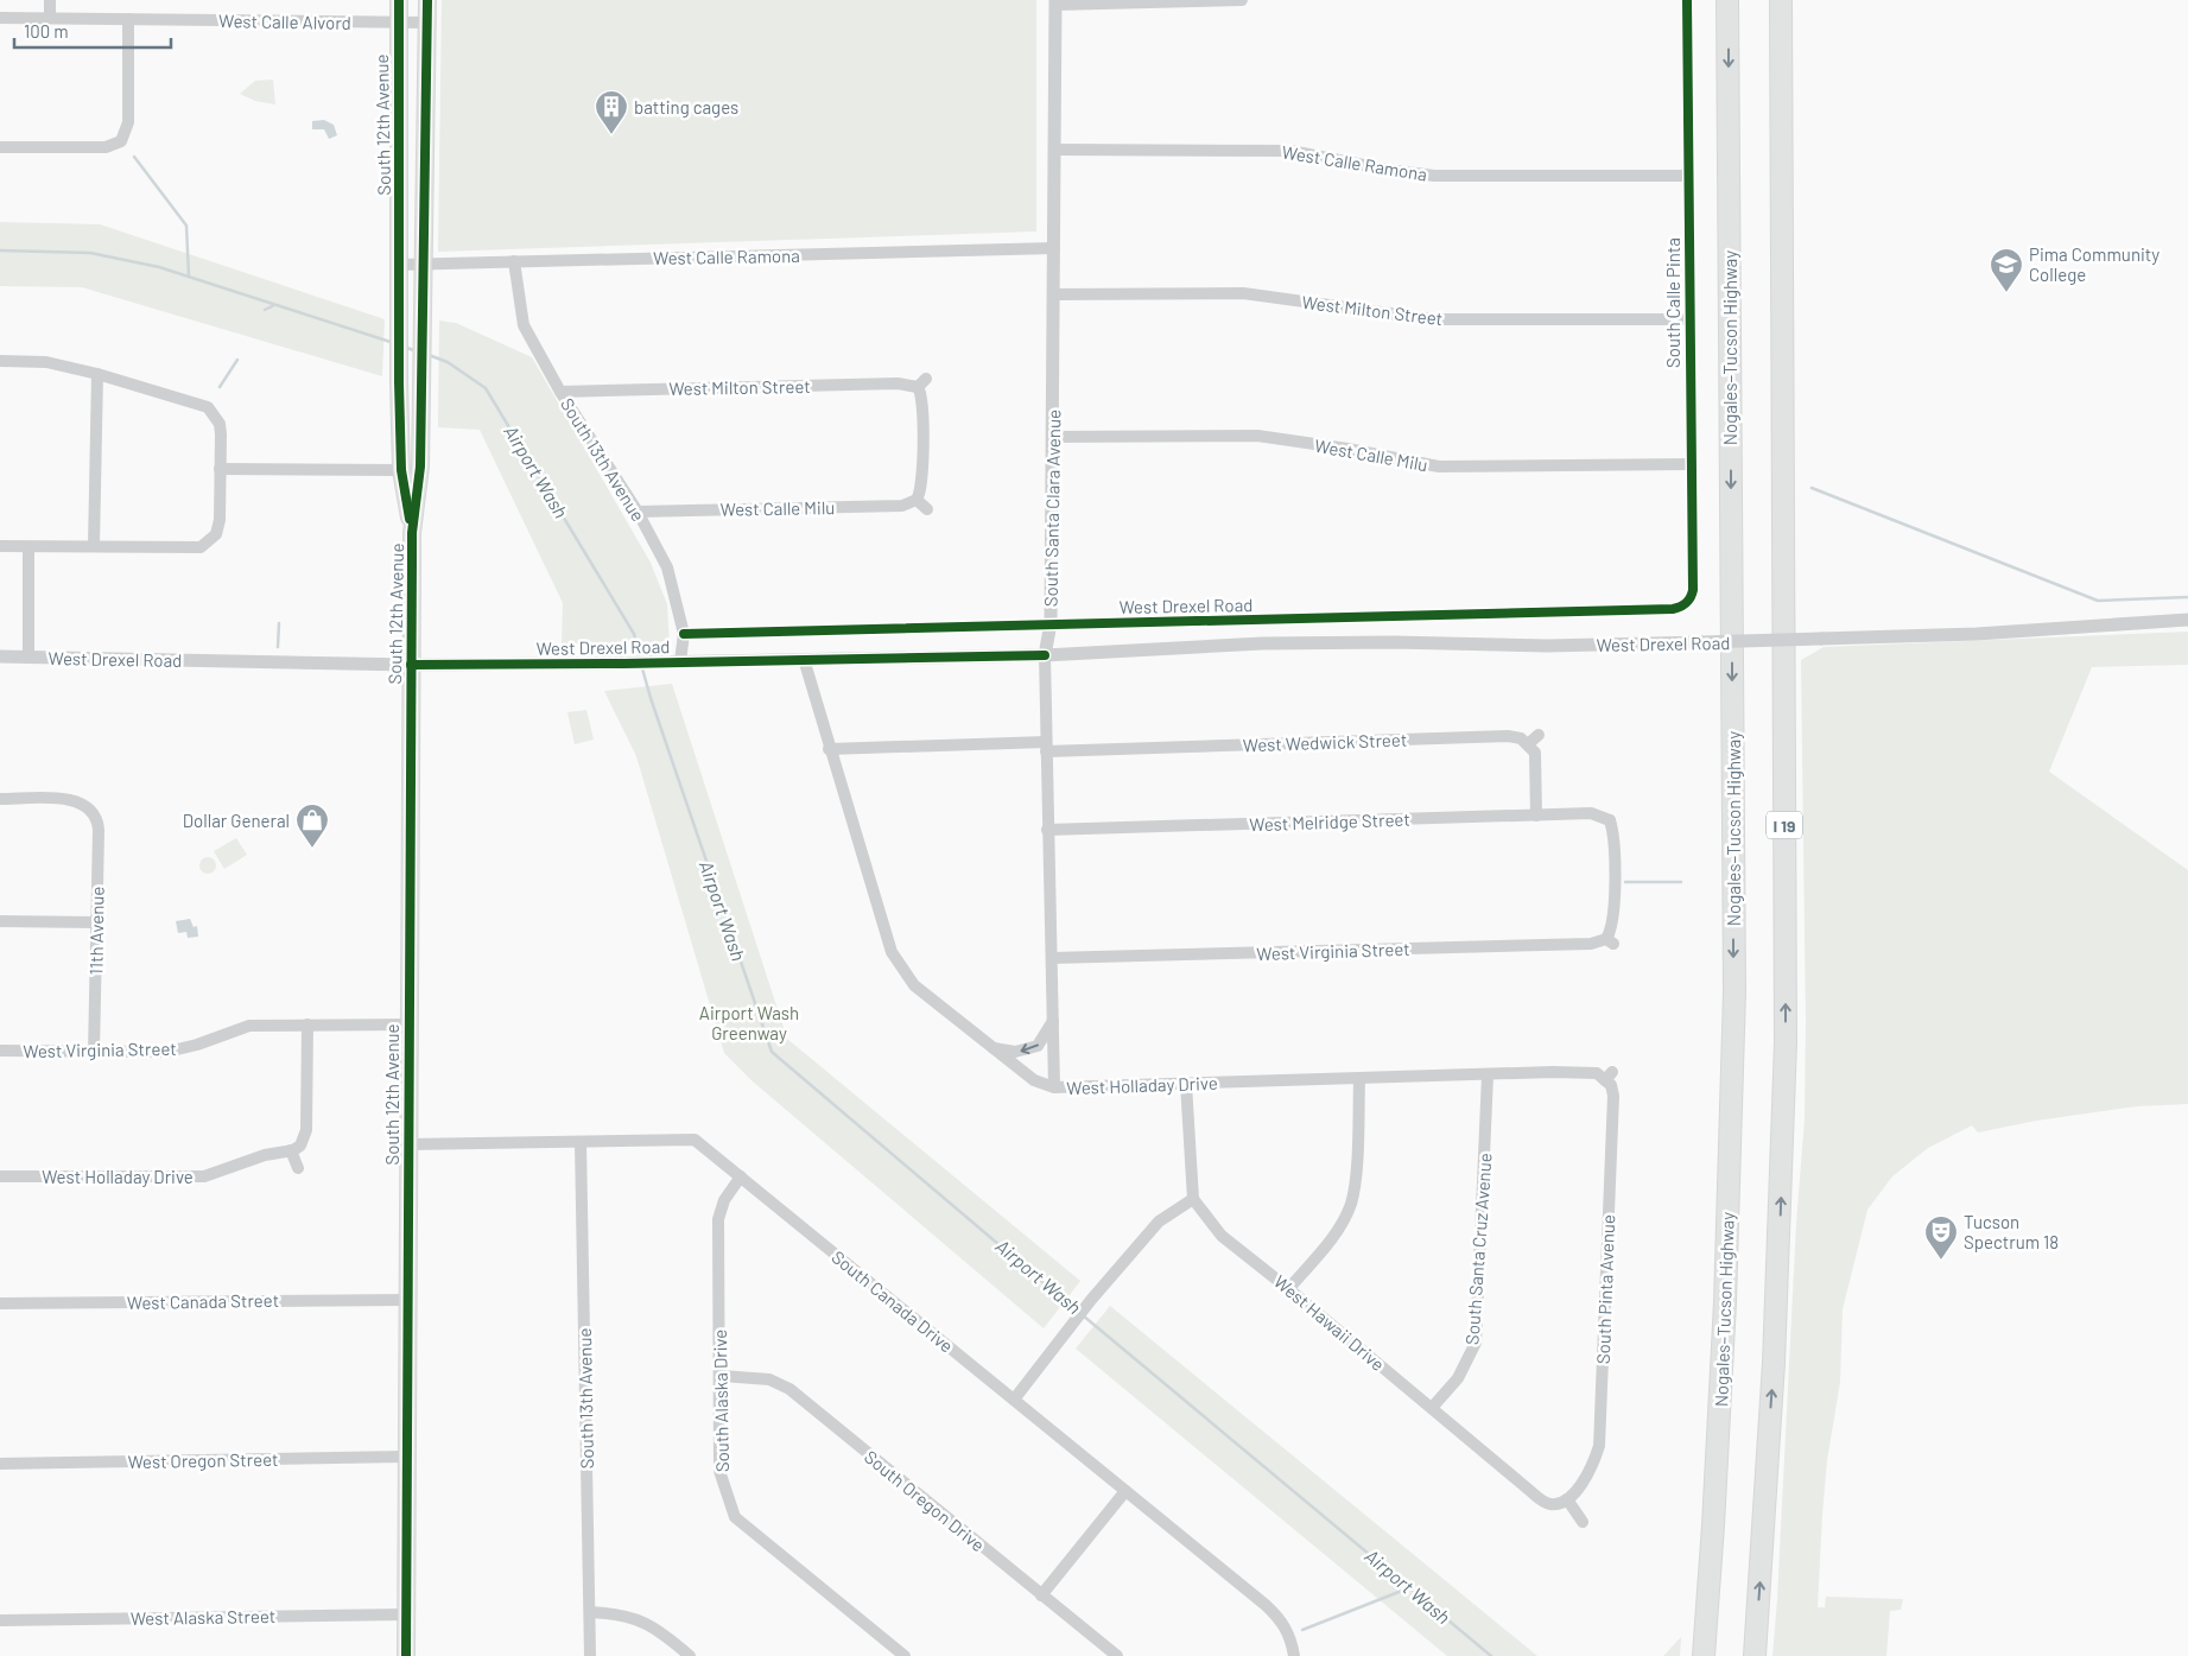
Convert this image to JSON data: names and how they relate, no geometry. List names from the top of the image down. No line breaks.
{"streets":{"highway":["Nogales–Tucson Highway","I 19"],"main road":["South 12th Avenue"],"street":["West Calle Alvord","West Calle Ramona","South Calle Pinta","West Milton Street","West Calle Milu","South 13th Avenue","South Santa Clara Avenue","West Drexel Road","West Wedwick Street","West Melridge Street","11th Avenue","West Virginia Street","West Holladay Drive","South Santa Cruz Avenue","South Pinta Avenue","West Canada Street","South Canada Drive","West Hawaii Drive","South Alaska Drive","West Oregon Street","South Oregon Drive","West Alaska Street"]},"crossings":[["West Calle Alvord","South 12th Avenue"],["South 12th Avenue","West Calle Ramona"],["South 12th Avenue","West Drexel Road"],["South 12th Avenue","West Virginia Street"],["South 12th Avenue","West Canada Street"],["South 12th Avenue","South Canada Drive"],["South 12th Avenue","West Oregon Street"],["South 12th Avenue","West Alaska Street"],["West Calle Ramona","South Calle Pinta"],["West Calle Ramona","South 13th Avenue"],["West Calle Ramona","South Santa Clara Avenue"],["South Calle Pinta","West Milton Street"],["South Calle Pinta","West Calle Milu"],["South Calle Pinta","West Drexel Road"],["West Milton Street","West Calle Milu"],["West Milton Street","South 13th Avenue"],["West Milton Street","South Santa Clara Avenue"],["West Calle Milu","South 13th Avenue"],["West Calle Milu","South Santa Clara Avenue"],["South 13th Avenue","West Drexel Road"],["South 13th Avenue","South Canada Drive"],["South Santa Clara Avenue","West Drexel Road"],["South Santa Clara Avenue","West Wedwick Street"],["South Santa Clara Avenue","West Melridge Street"],["South Santa Clara Avenue","West Virginia Street"],["South Santa Clara Avenue","West Holladay Drive"],["West Drexel Road","West Holladay Drive"],["West Wedwick Street","West Melridge Street"],["West Wedwick Street","West Holladay Drive"],["West Melridge Street","West Virginia Street"],["11th Avenue","West Virginia Street"],["West Holladay Drive","South Santa Cruz Avenue"],["West Holladay Drive","South Pinta Avenue"],["South Santa Cruz Avenue","West Hawaii Drive"],["South Pinta Avenue","West Hawaii Drive"],["South Canada Drive","South Alaska Drive"],["South Alaska Drive","South Oregon Drive"]],"water":["Airport Wash"],"parks":["Airport Wash Greenway"],"places":{"building":["batting cages"],"school or university":["Pima Community College"],"shop":["Dollar General"],"theatre":["Tucson Spectrum 18"]},"scale_bar":"100 m"}
